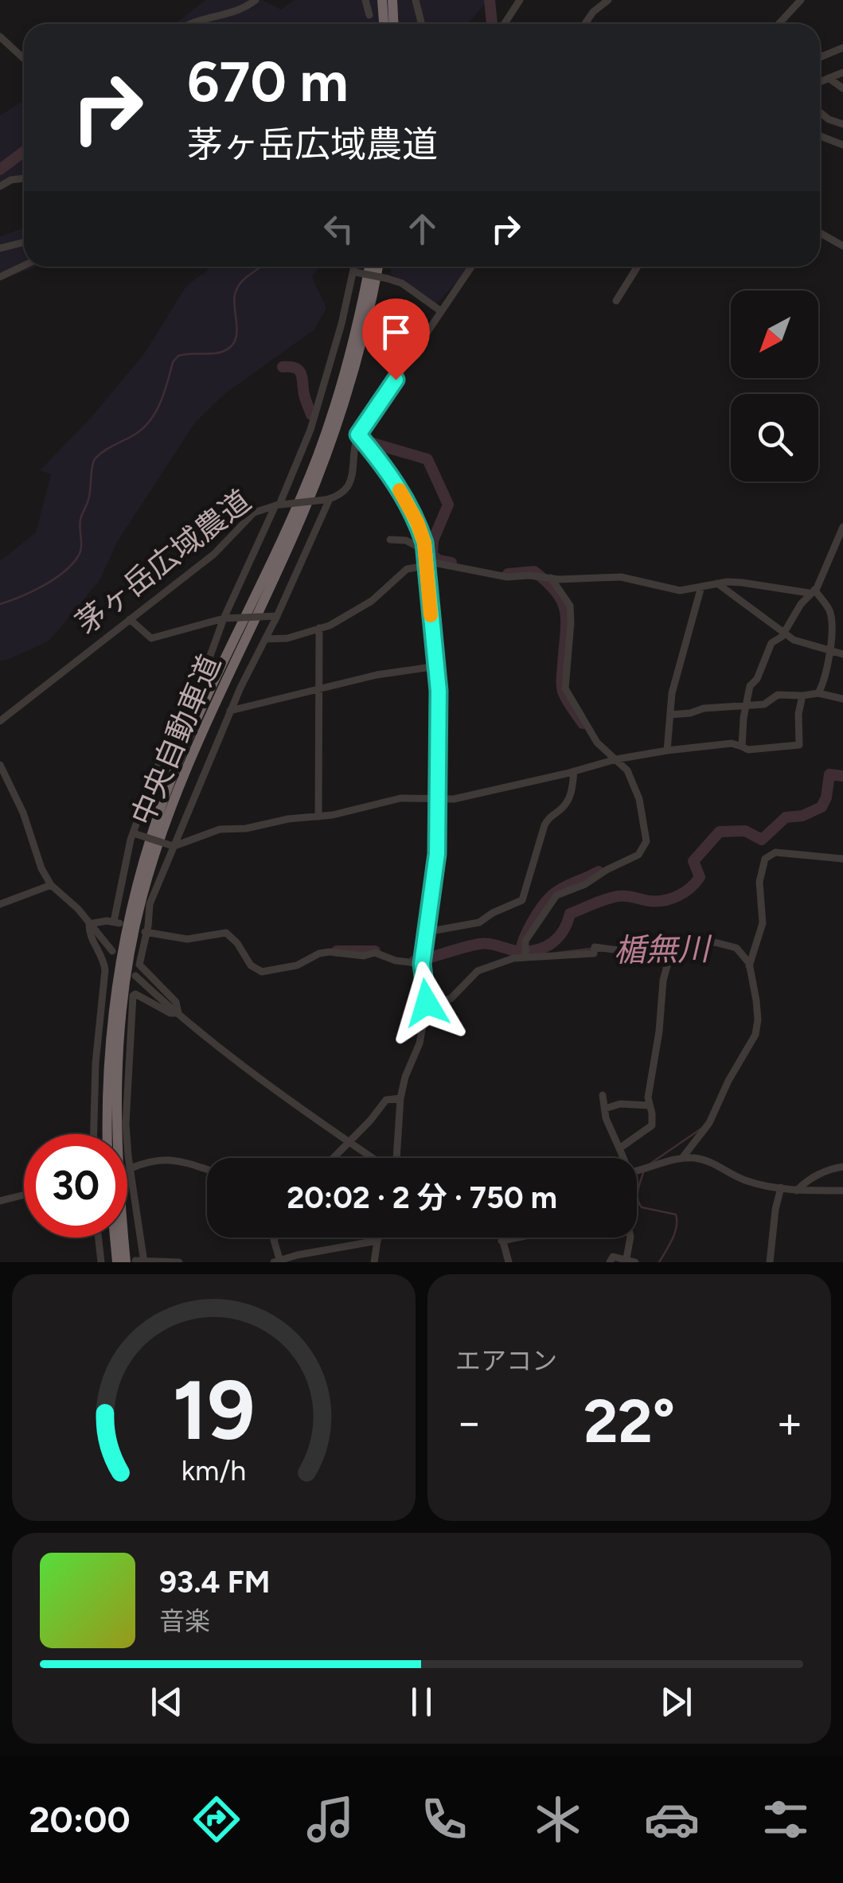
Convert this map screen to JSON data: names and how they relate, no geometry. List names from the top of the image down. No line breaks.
{"streets":{"highway":["中央自動車道"],"street":["茅ヶ岳広域農道"]},"water":["楯無川"],"north":"bottom left","page":{"turn":["670 m","茅ヶ岳広域農道"],"limit":"30","trip":"20:02 · 2 分 · 750 m","tile":"エアコン","heat":["−","22°","+"],"song":["93.4 FM","音楽"],"tabs":"20:00","gauge":["19","km/h"]}}
